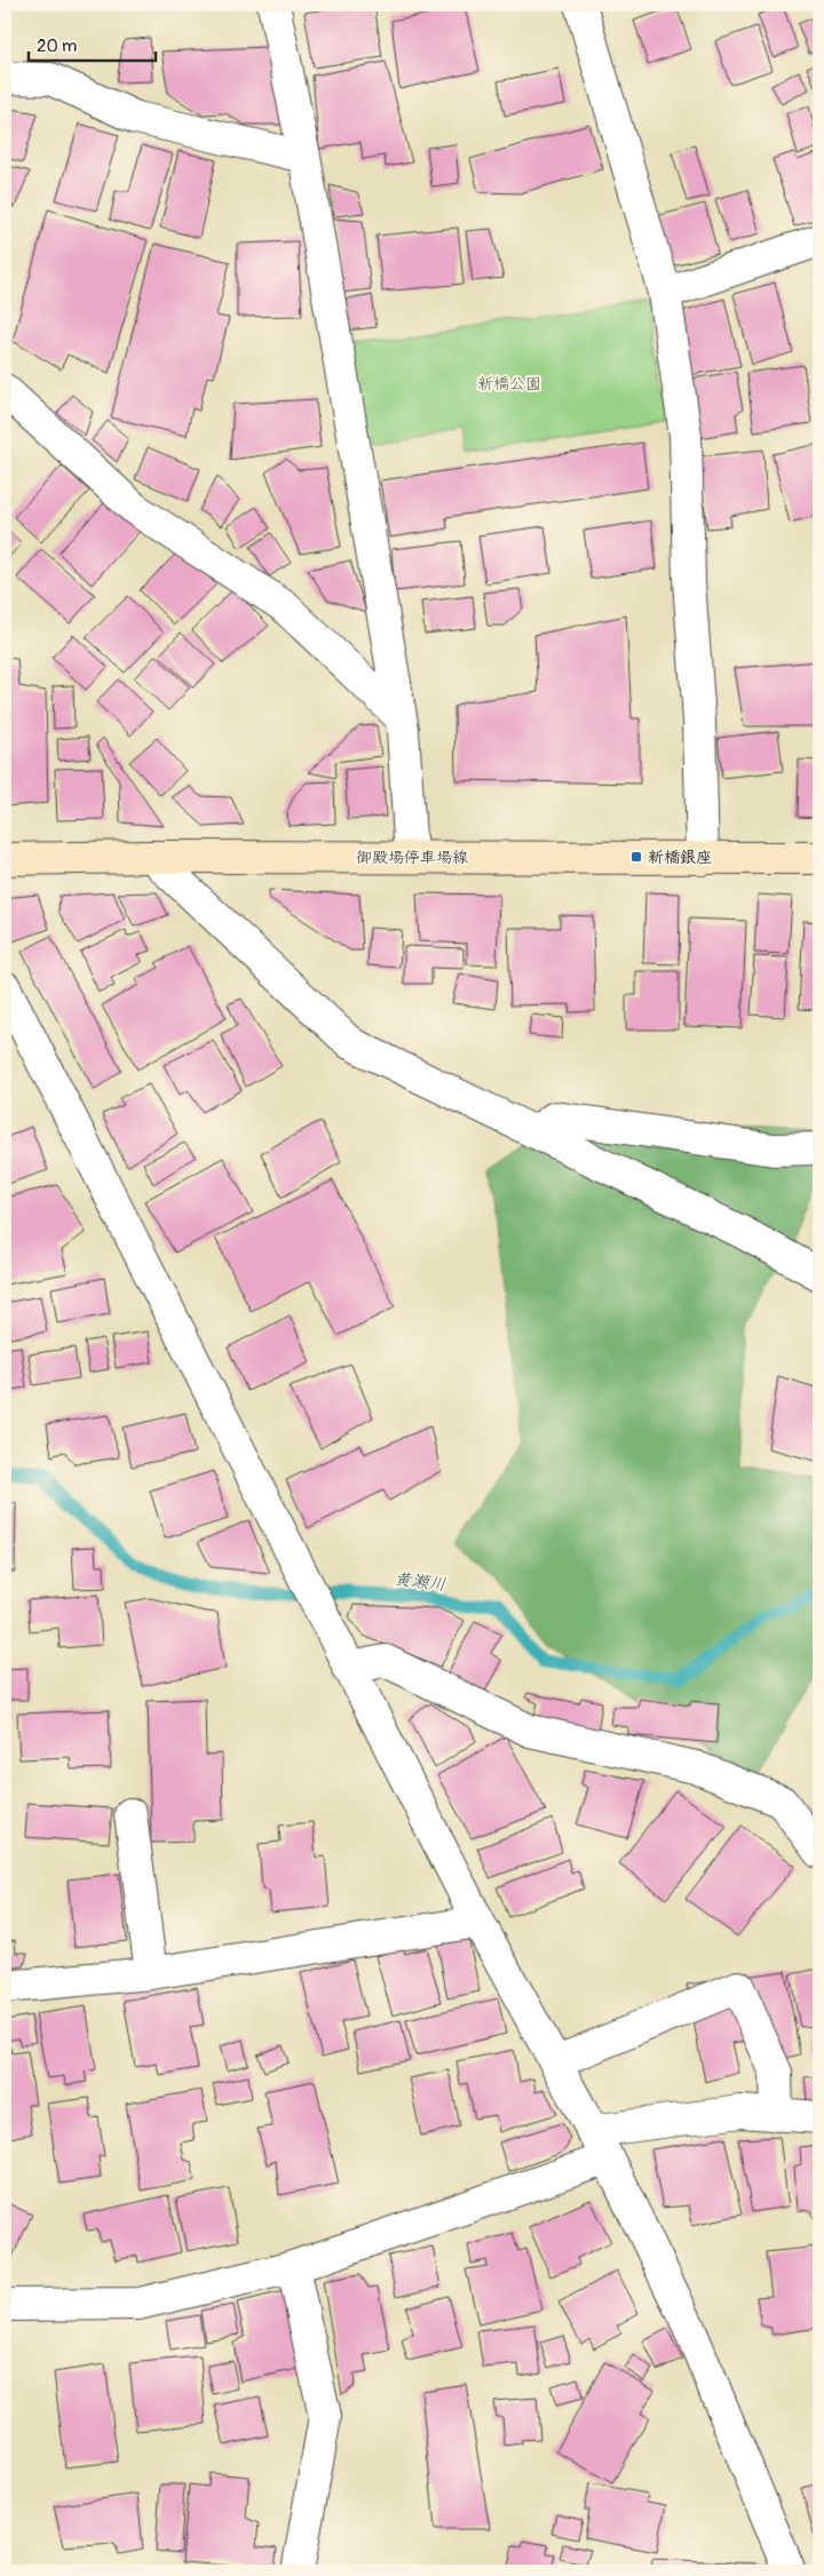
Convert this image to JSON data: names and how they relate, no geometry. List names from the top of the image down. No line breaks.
{"streets":{"main road":["御殿場停車場線"]},"water":["黄瀬川"],"parks":["新橋公園"],"places":{"transit":["新橋銀座"]},"scale_bar":"20 m"}
